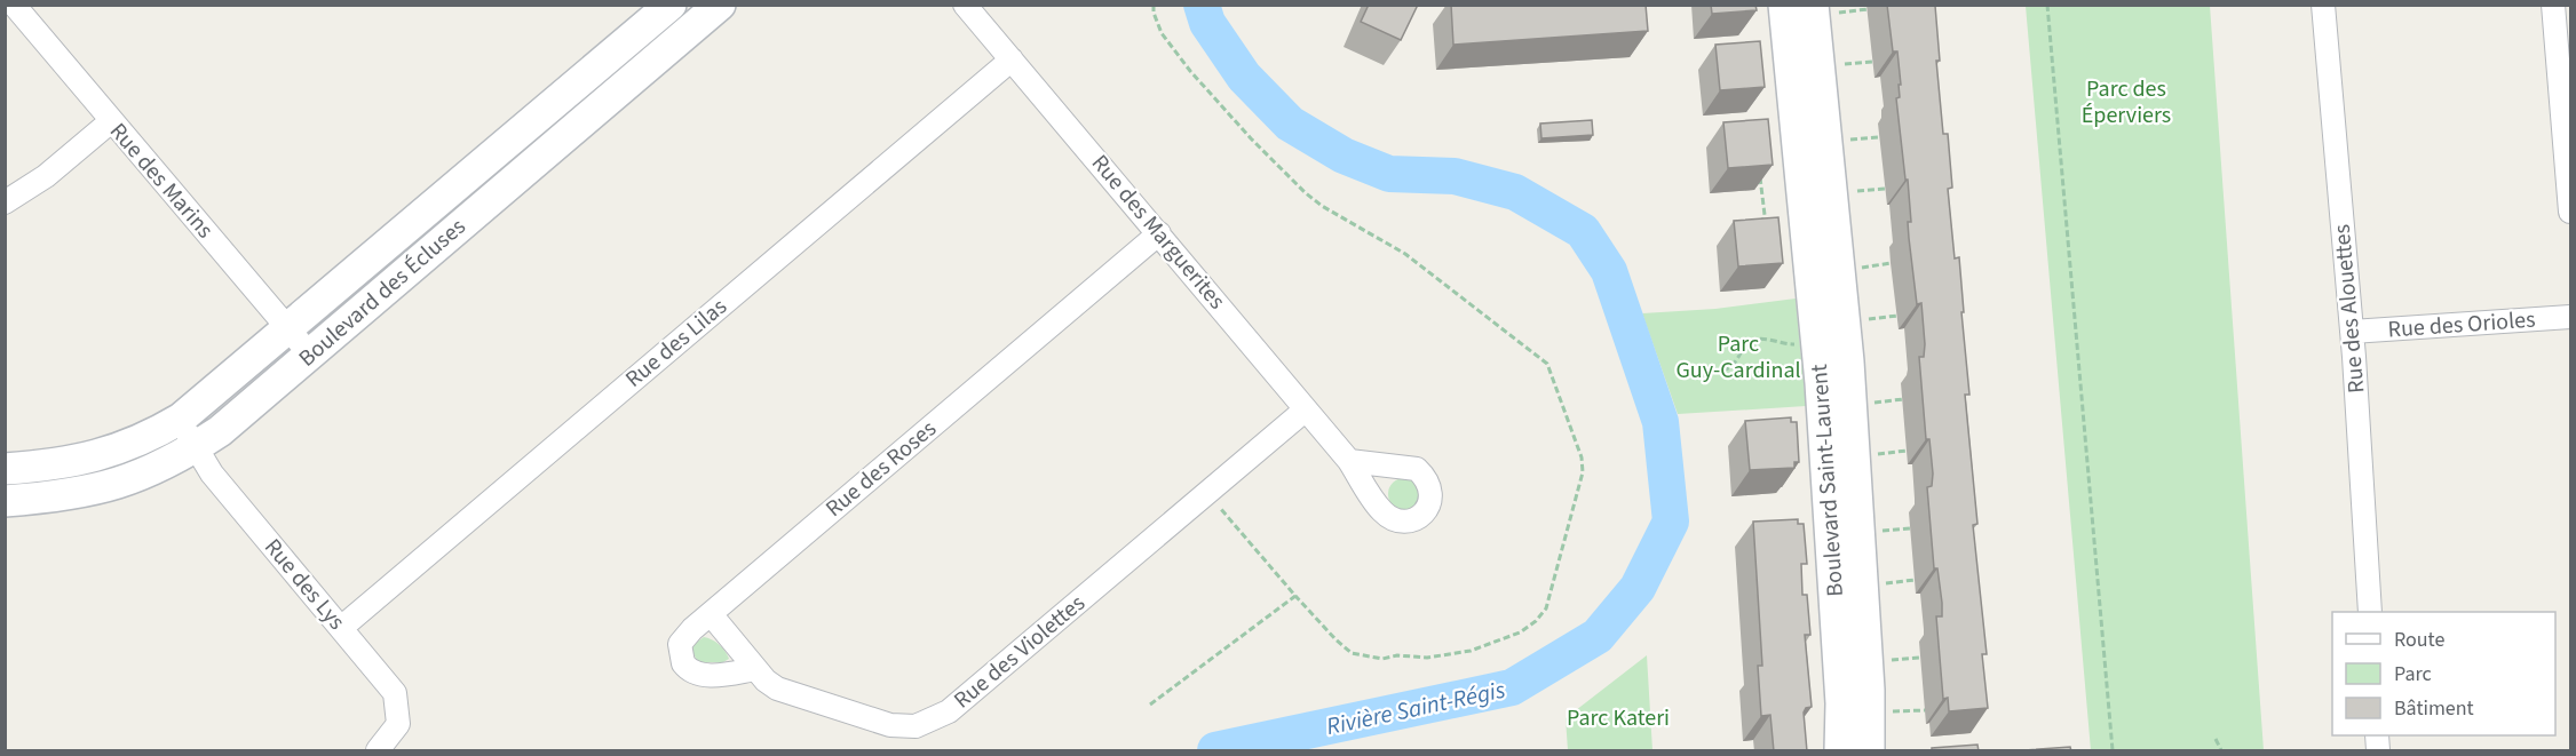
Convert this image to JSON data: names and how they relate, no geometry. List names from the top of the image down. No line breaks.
{"streets":{"street":["Rue des Marins","Rue des Marguerites","Boulevard des Écluses","Rue des Alouettes","Rue des Orioles","Rue des Lilas","Rue des Roses","Boulevard Saint-Laurent","Rue des Lys","Rue des Violettes"]},"crossings":[["Rue des Marins","Boulevard des Écluses"],["Rue des Marguerites","Rue des Lilas"],["Rue des Marguerites","Rue des Roses"],["Rue des Marguerites","Rue des Violettes"],["Boulevard des Écluses","Rue des Lys"],["Rue des Alouettes","Rue des Orioles"],["Rue des Lilas","Rue des Lys"],["Rue des Roses","Rue des Violettes"]],"water":["Rivière Saint-Régis"],"parks":["Parc des Éperviers","Parc Guy-Cardinal","Parc Kateri"],"legend":["Route","Parc","Bâtiment"]}
